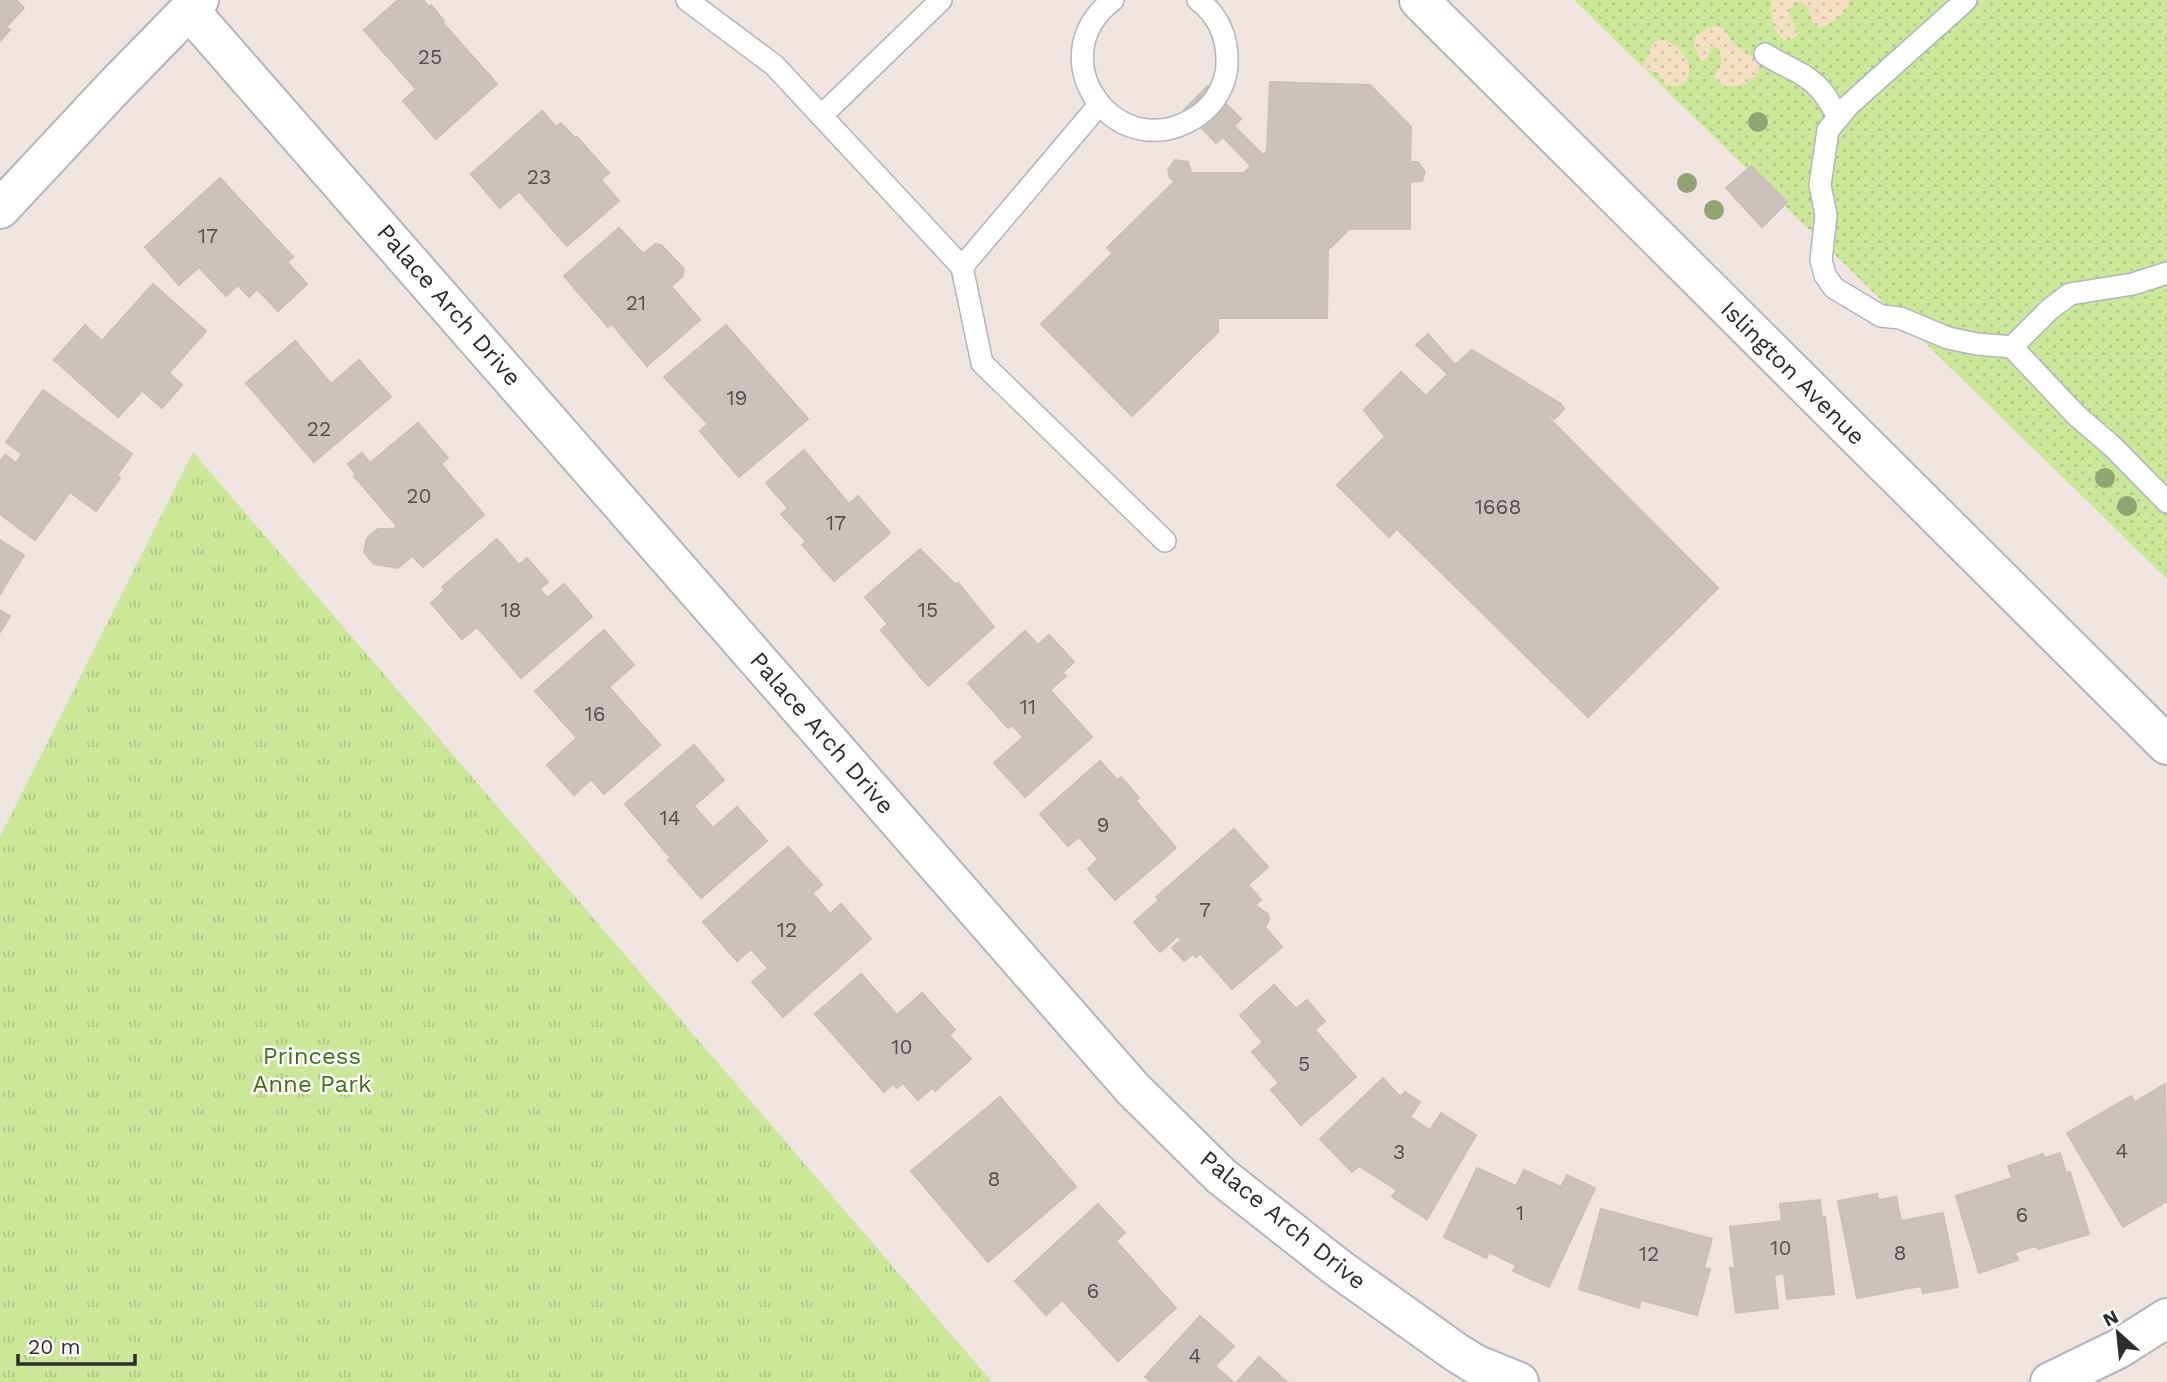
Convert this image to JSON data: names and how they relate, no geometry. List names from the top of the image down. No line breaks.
{"streets":{"street":["Palace Arch Drive","Islington Avenue"]},"parks":["Princess Anne Park"],"house_numbers":["25","23","17","21","19","22","20","1668","17","18","15","11","16","14","9","7","12","10","5","4","3","8","1","6","10","8","12","6","4"],"scale_bar":"20 m","north":"top left"}
